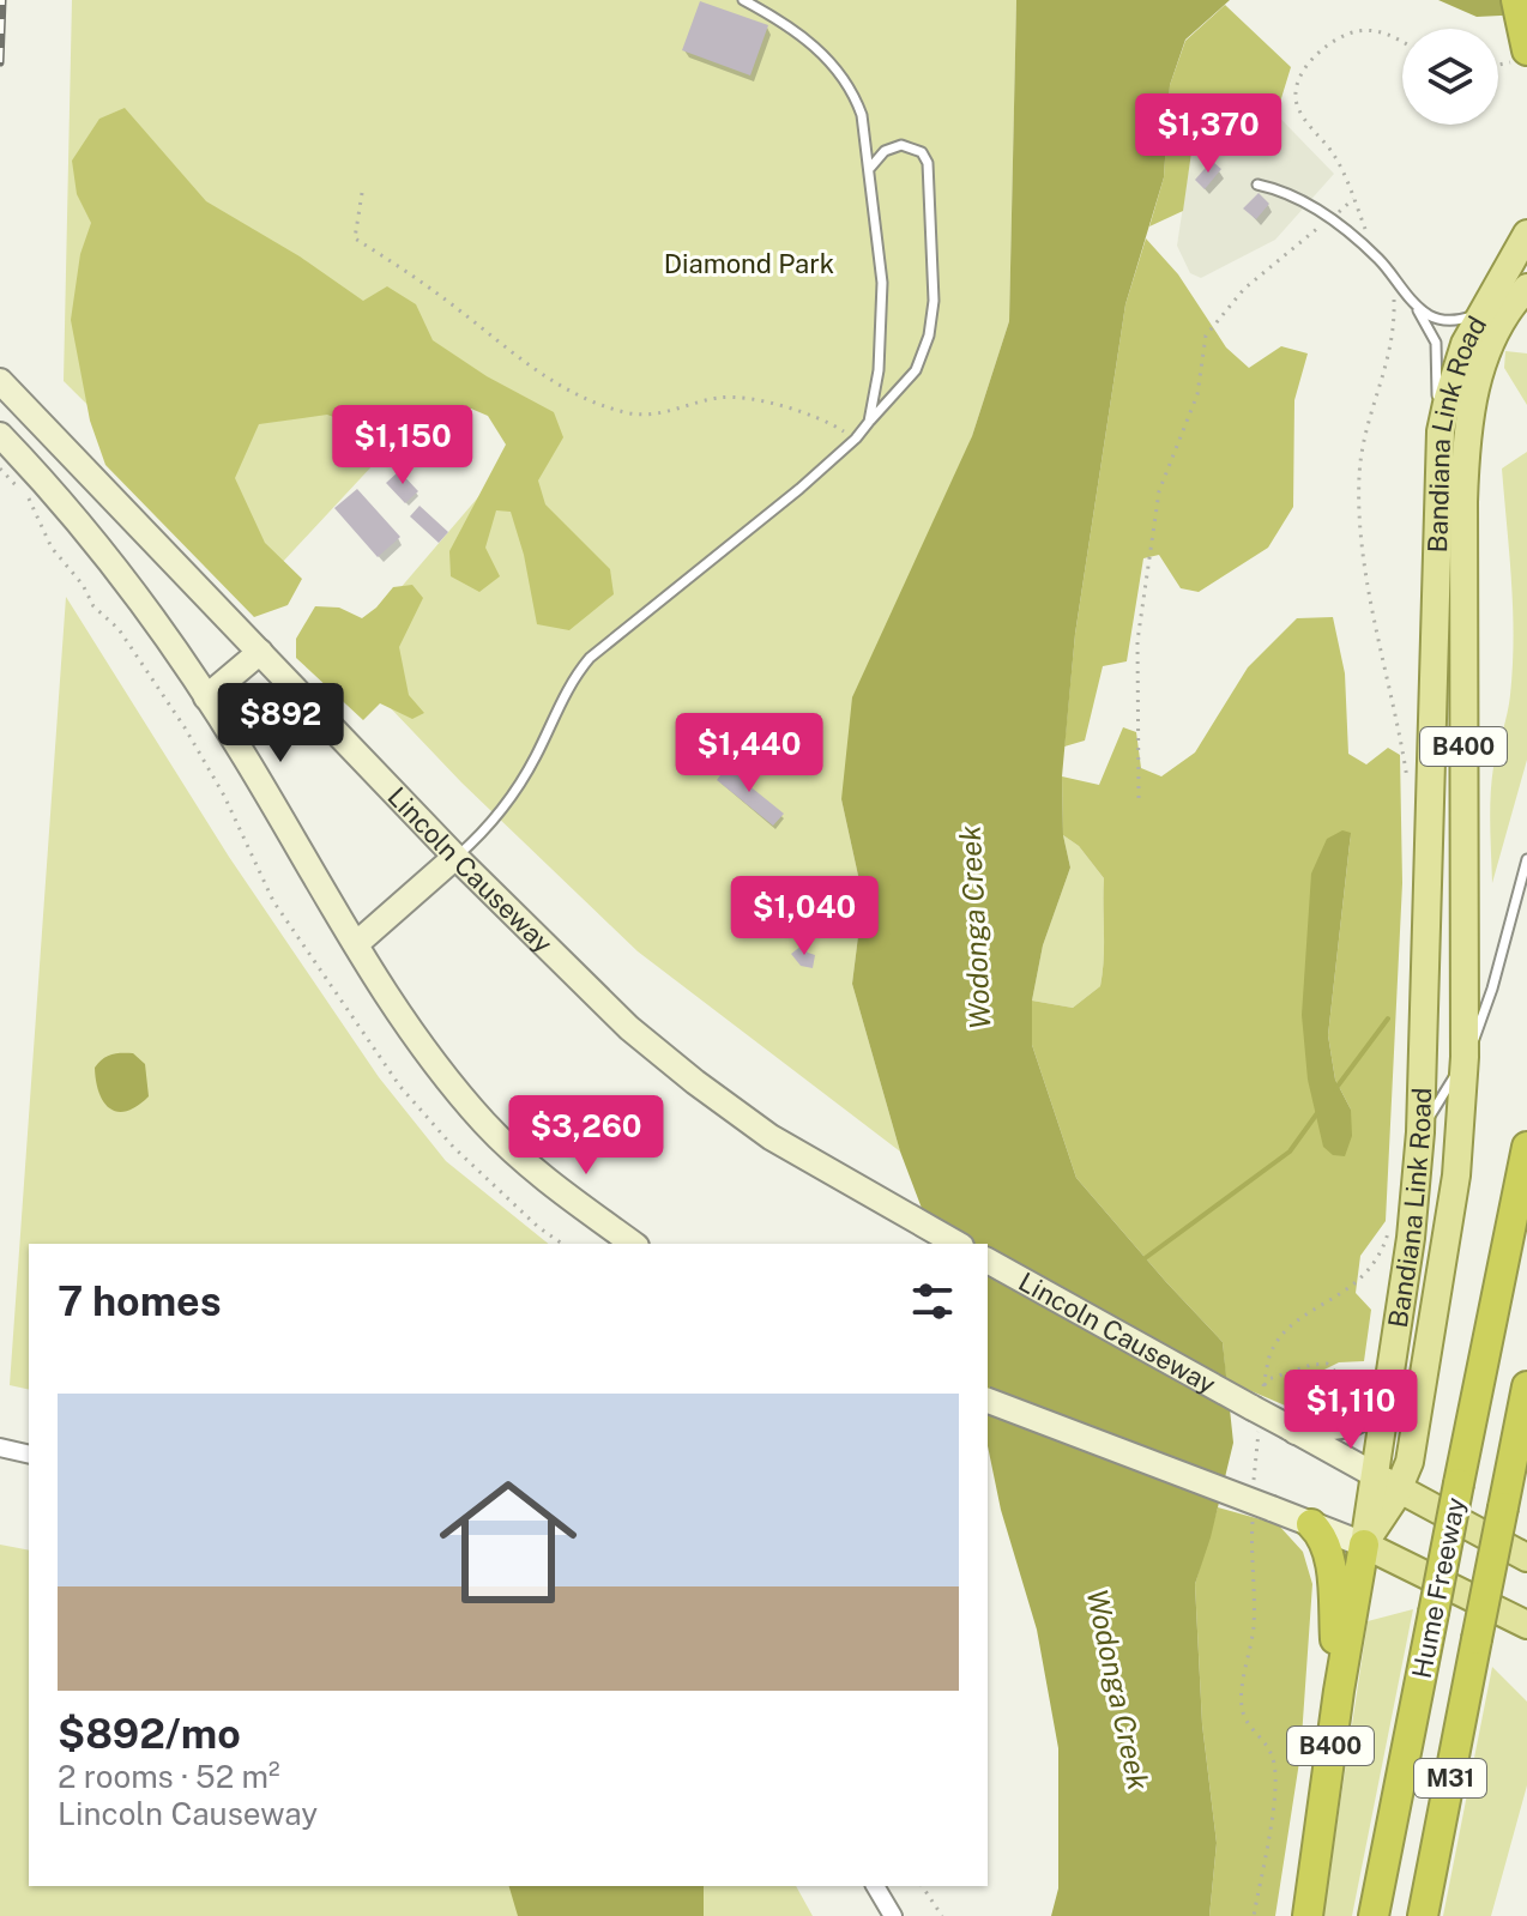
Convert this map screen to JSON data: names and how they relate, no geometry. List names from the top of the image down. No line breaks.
{"streets":{"highway":["B400","Hume Freeway","M31"],"main road":["Bandiana Link Road","Lincoln Causeway"]},"crossings":[["Bandiana Link Road","B400"],["Bandiana Link Road","Lincoln Causeway"]],"water":["Wodonga Creek"],"parks":["Diamond Park"],"page":{"price":["$1,370","$1,150","$892","$1,440","$1,040","$3,260","$1,110"],"heading":"7 homes","list":[{"name":"$892/mo","note":"2 rooms · 52 m² · Lincoln Causeway"}]}}
